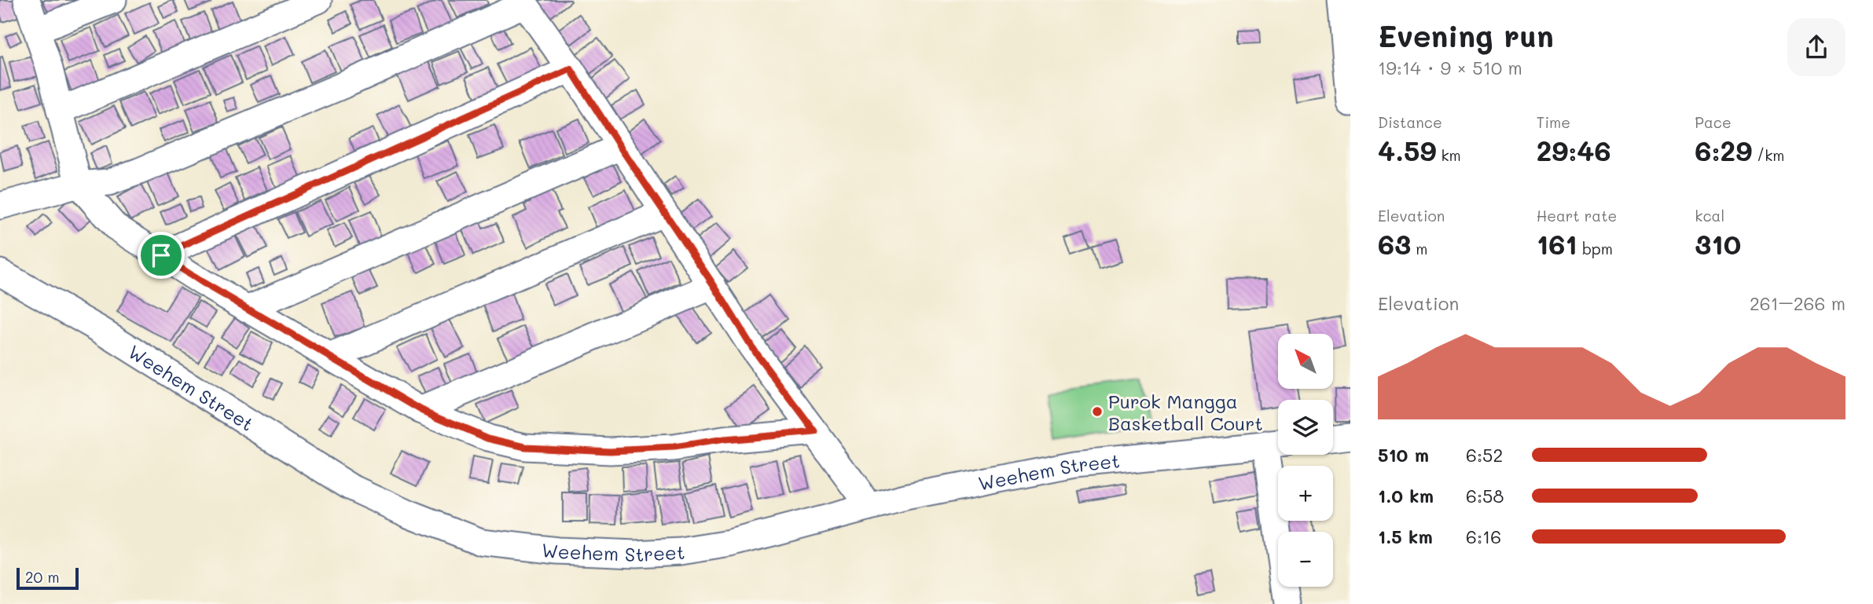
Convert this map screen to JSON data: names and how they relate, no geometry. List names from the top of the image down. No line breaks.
{"streets":{"street":["Weehem Street"]},"places":["Purok Mangga Basketball Court"],"scale_bar":"20 m","north":"top left","page":{"heading":["Evening run","19:14 · 9 × 510 m"],"stats":[["Distance","4.59 km"],["Time","29:46"],["Pace","6:29 /km"],["Elevation","63 m"],["Heart rate","161 bpm"],["kcal","310"]],"chart":["Elevation","261–266 m"],"map_buttons":["+","−"],"list":[{"name":"510 m","note":"6:52"},{"name":"1.0 km","note":"6:58"},{"name":"1.5 km","note":"6:16"}],"scale":"20 m"}}
